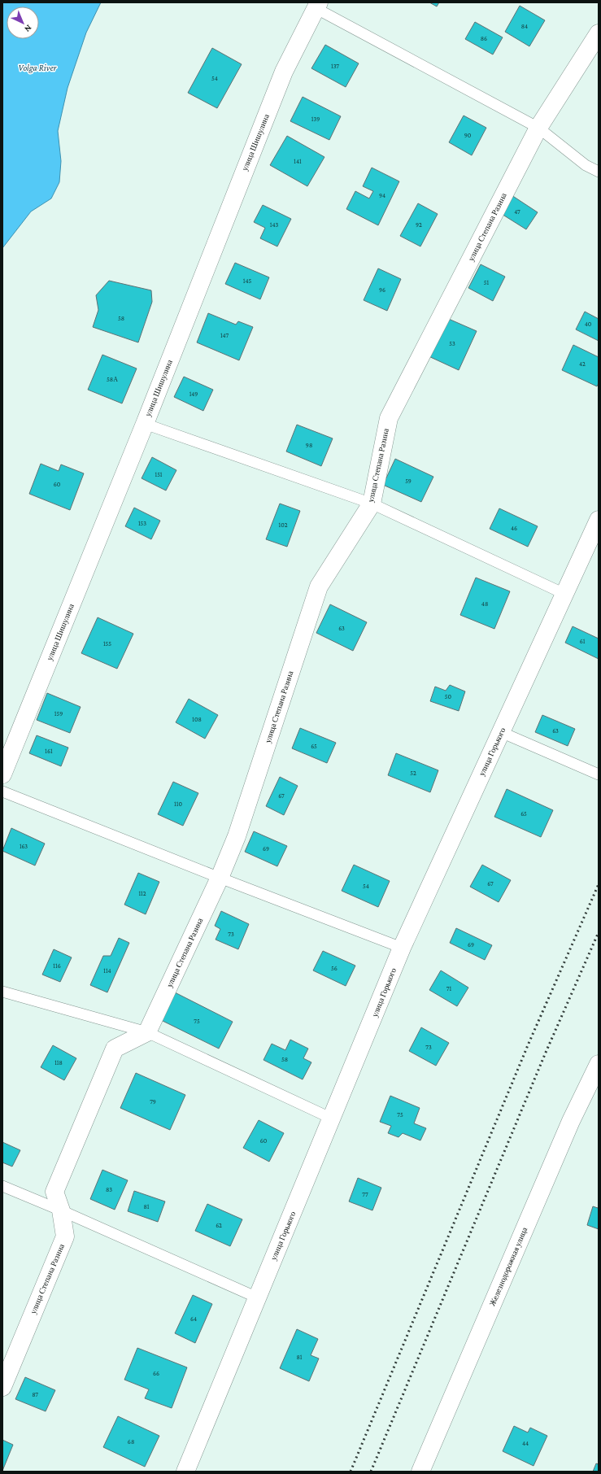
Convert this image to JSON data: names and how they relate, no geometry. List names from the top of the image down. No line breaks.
{"streets":{"street":["улица Шишулина","улица Степана Разина","улица Горького","Железнодорожная улица"]},"water":["Volga River"],"house_numbers":["84","86","137","54","139","90","141","94","47","143","92","145","51","96","58","40","147","53","42","58А","149","98","151","59","60","153","102","46","48","63","61","155","50","159","108","63","65","161","52","67","110","65","163","69","67","54","112","73","69","116","56","114","71","75","73","58","118","79","75","60","83","77","81","62","64","81","66","87","68","44"],"north":"bottom right"}
